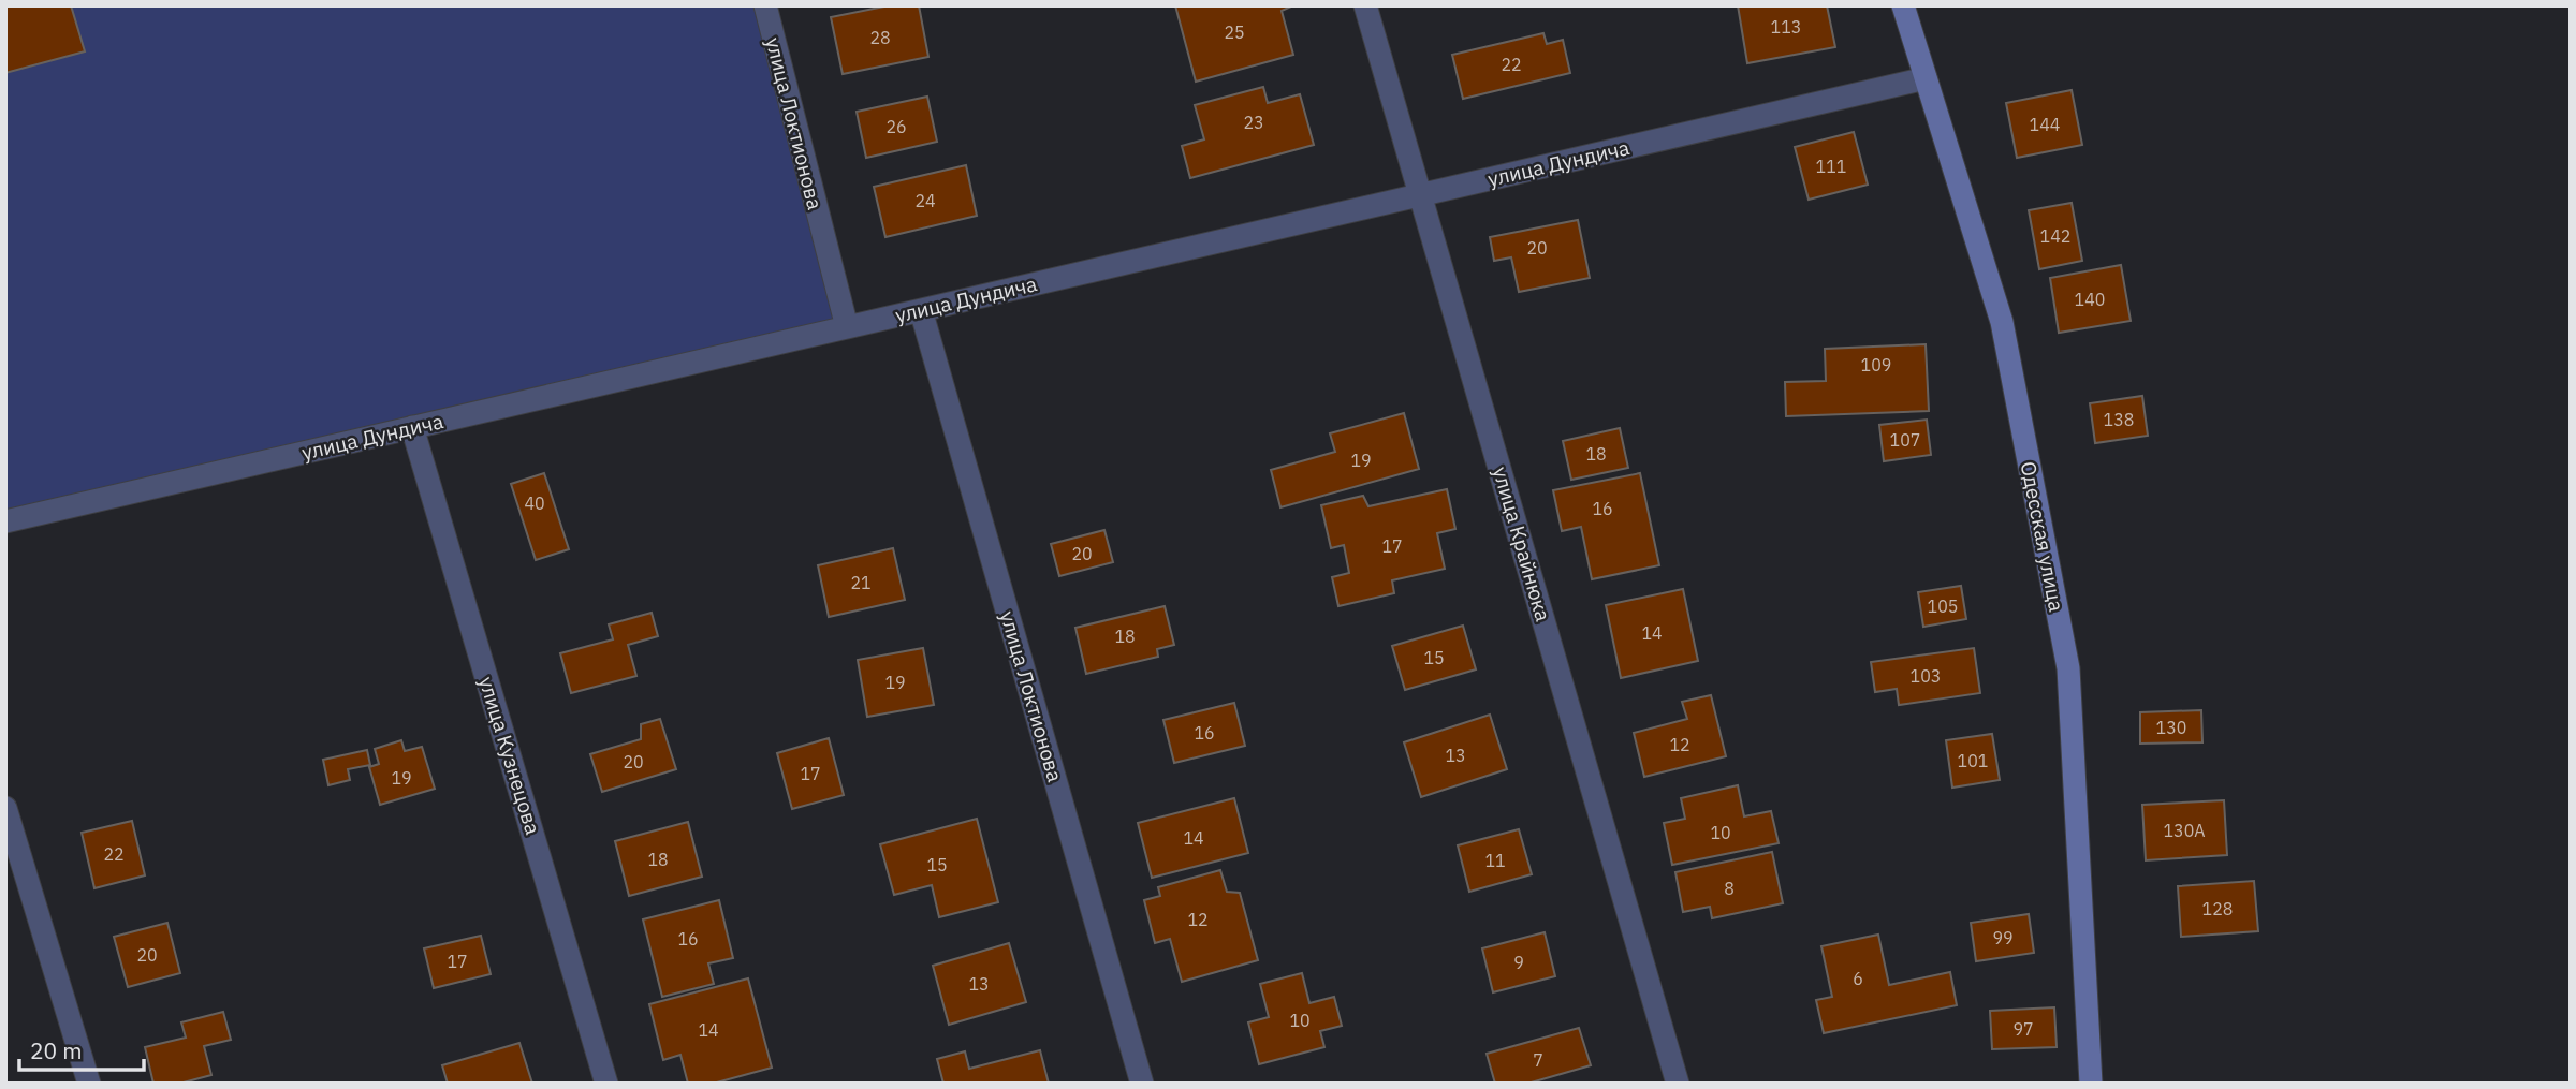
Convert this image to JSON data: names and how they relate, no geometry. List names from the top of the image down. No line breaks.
{"streets":{"main road":["Одесская улица"],"street":["улица Локтионова","улица Дундича","улица Крайнюка","улица Кузнецова"]},"crossings":[["улица Локтионова","улица Дундича"],["улица Дундича","Одесская улица"],["улица Дундича","улица Крайнюка"],["улица Дундича","улица Кузнецова"]],"house_numbers":["113","25","28","22","23","144","26","111","24","142","20","140","109","138","107","18","19","40","16","17","20","21","105","14","18","15","103","19","130","16","12","13","101","20","17","19","130А","10","14","22","18","11","15","8","128","12","99","16","20","17","9","6","13","10","97","14","7"],"scale_bar":"20 m"}
